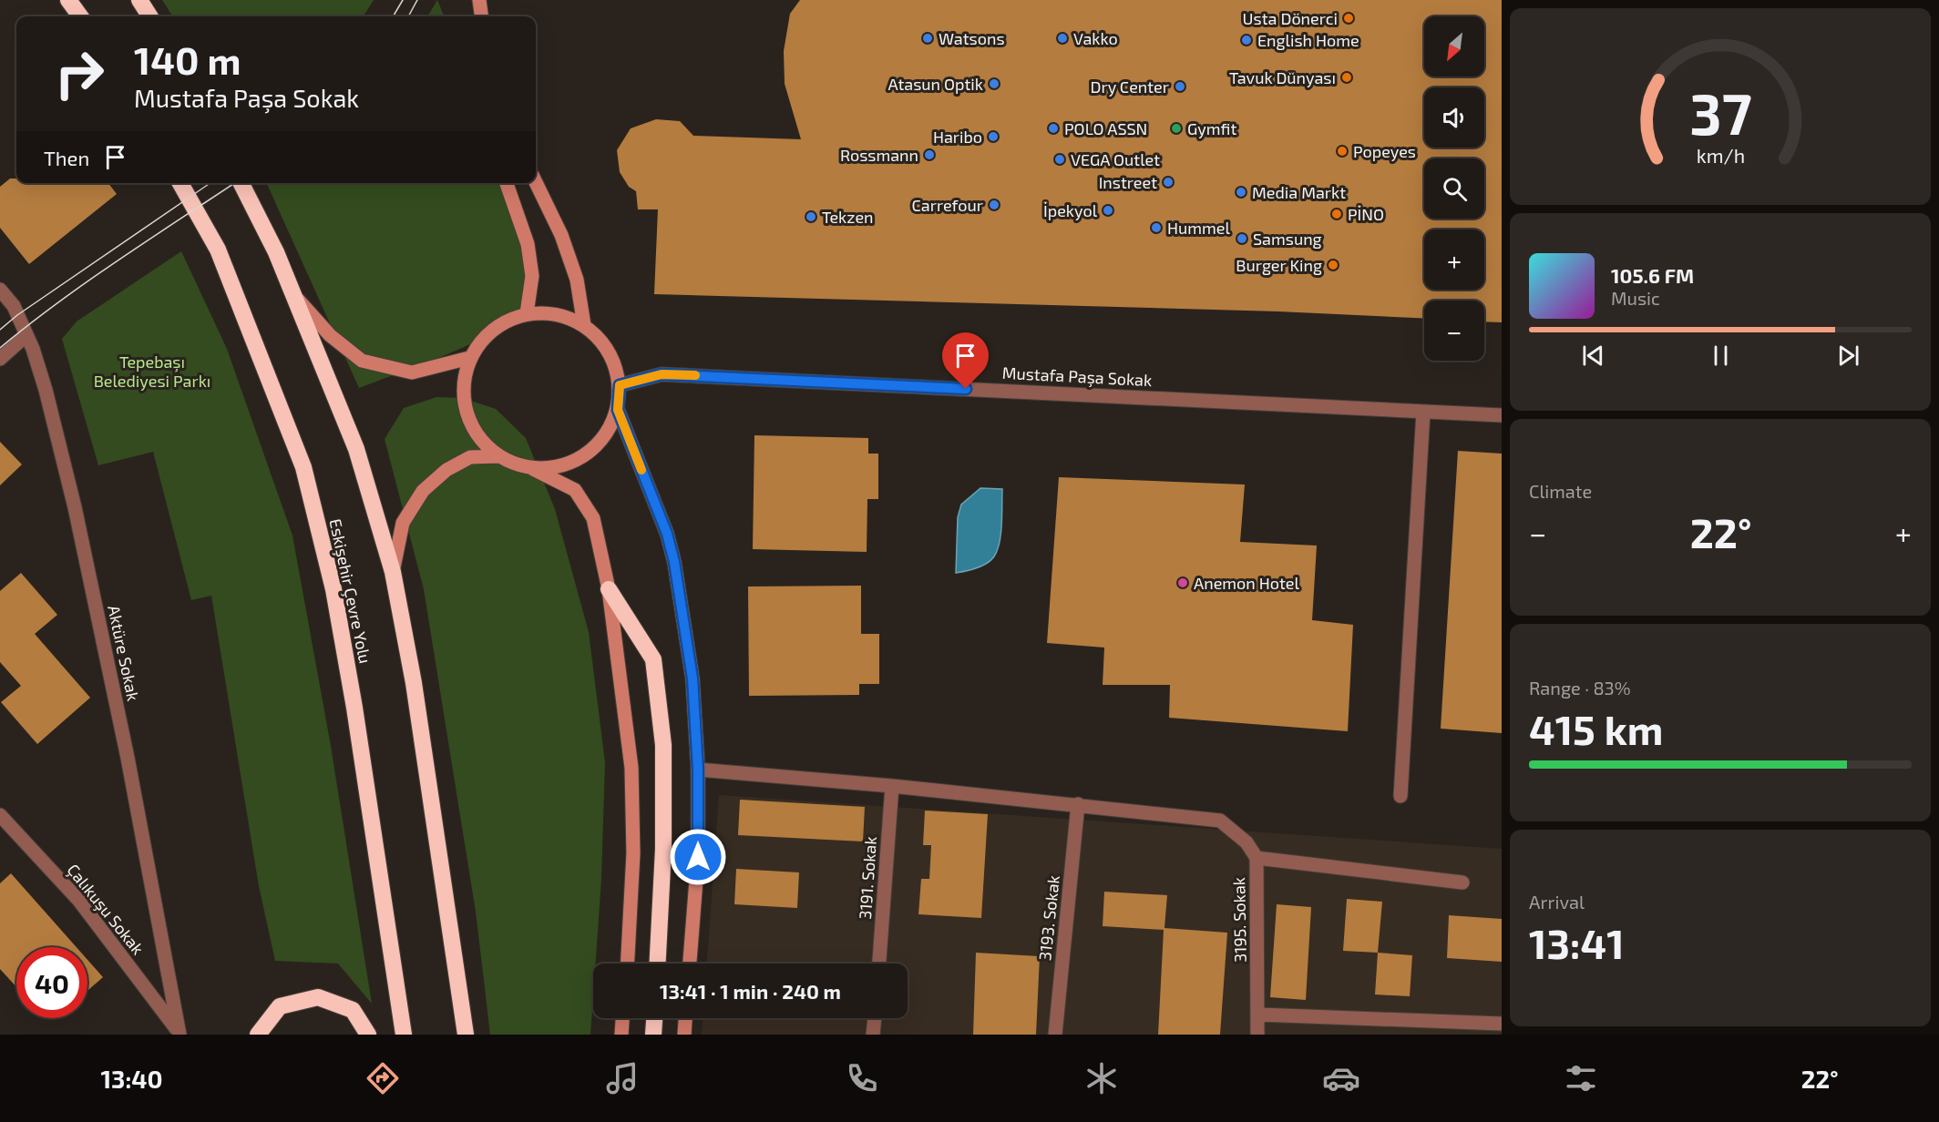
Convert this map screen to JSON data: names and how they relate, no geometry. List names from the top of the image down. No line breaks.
{"streets":{"highway":["Eskişehir Çevre Yolu"],"street":["Mustafa Paşa Sokak","Aktüre Sokak","3191. Sokak","Çalıkuşu Sokak","3193. Sokak","3195. Sokak"]},"crossings":[["Aktüre Sokak","Çalıkuşu Sokak"],["3193. Sokak","3195. Sokak"]],"parks":["Tepebaşı Belediyesi Parkı"],"places":["Usta Dönerci","Watsons","Vakko","English Home","Tavuk Dünyası","Atasun Optik","Dry Center","POLO ASSN","Gymfit","Haribo","Popeyes","Rossmann","VEGA Outlet","Instreet","Media Markt","Carrefour","İpekyol","PİNO","Tekzen","Hummel","Samsung","Burger King","Anemon Hotel"],"north":"bottom left","page":{"map_buttons":["+","−"],"turn":["140 m","Mustafa Paşa Sokak"],"then":"Then","song":["105.6 FM","Music"],"tile":["Climate",["Range · 83%","415 km"],["Arrival","13:41"]],"heat":["−","22°","+"],"limit":"40","trip":"13:41 · 1 min · 240 m","tabs":["13:40","22°"],"gauge":["37","km/h"]}}
